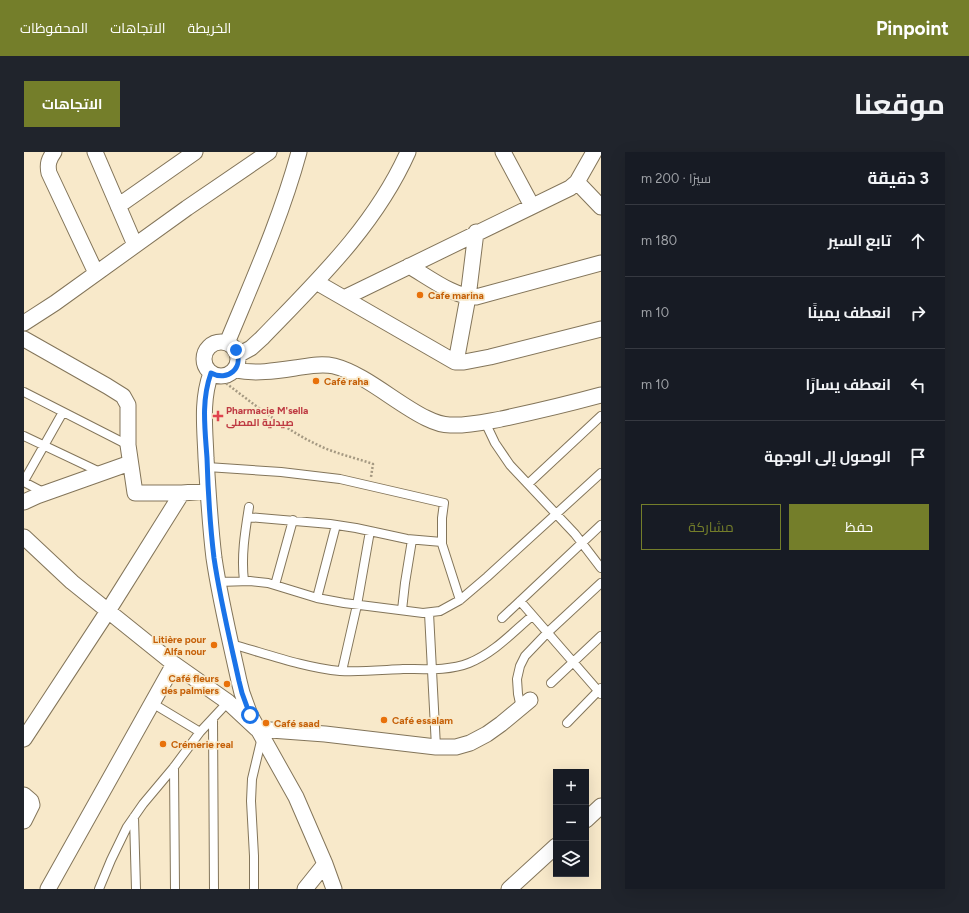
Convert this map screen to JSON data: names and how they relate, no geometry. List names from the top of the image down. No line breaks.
{"places":{"other":["Cafe marina","Café raha","Litière pour Alfa nour","Café fleurs des palmiers","Café essalam","Café saad","Crémerie real"],"health":["Pharmacie M'sella صيدلية المصلى"]},"page":{"header":"Pinpoint","nav":["الخريطة","الاتجاهات","المحفوظات"],"title":"موقعنا","buttons":["الاتجاهات",["حفظ","مشاركة"]],"heading":["3 دقيقة","سيرًا · 200 m"],"list":[["تابع السير","180 m"],["انعطف يمينًا","10 m"],["انعطف يسارًا","10 m"],"الوصول إلى الوجهة"],"map_buttons":["+","−"]}}
